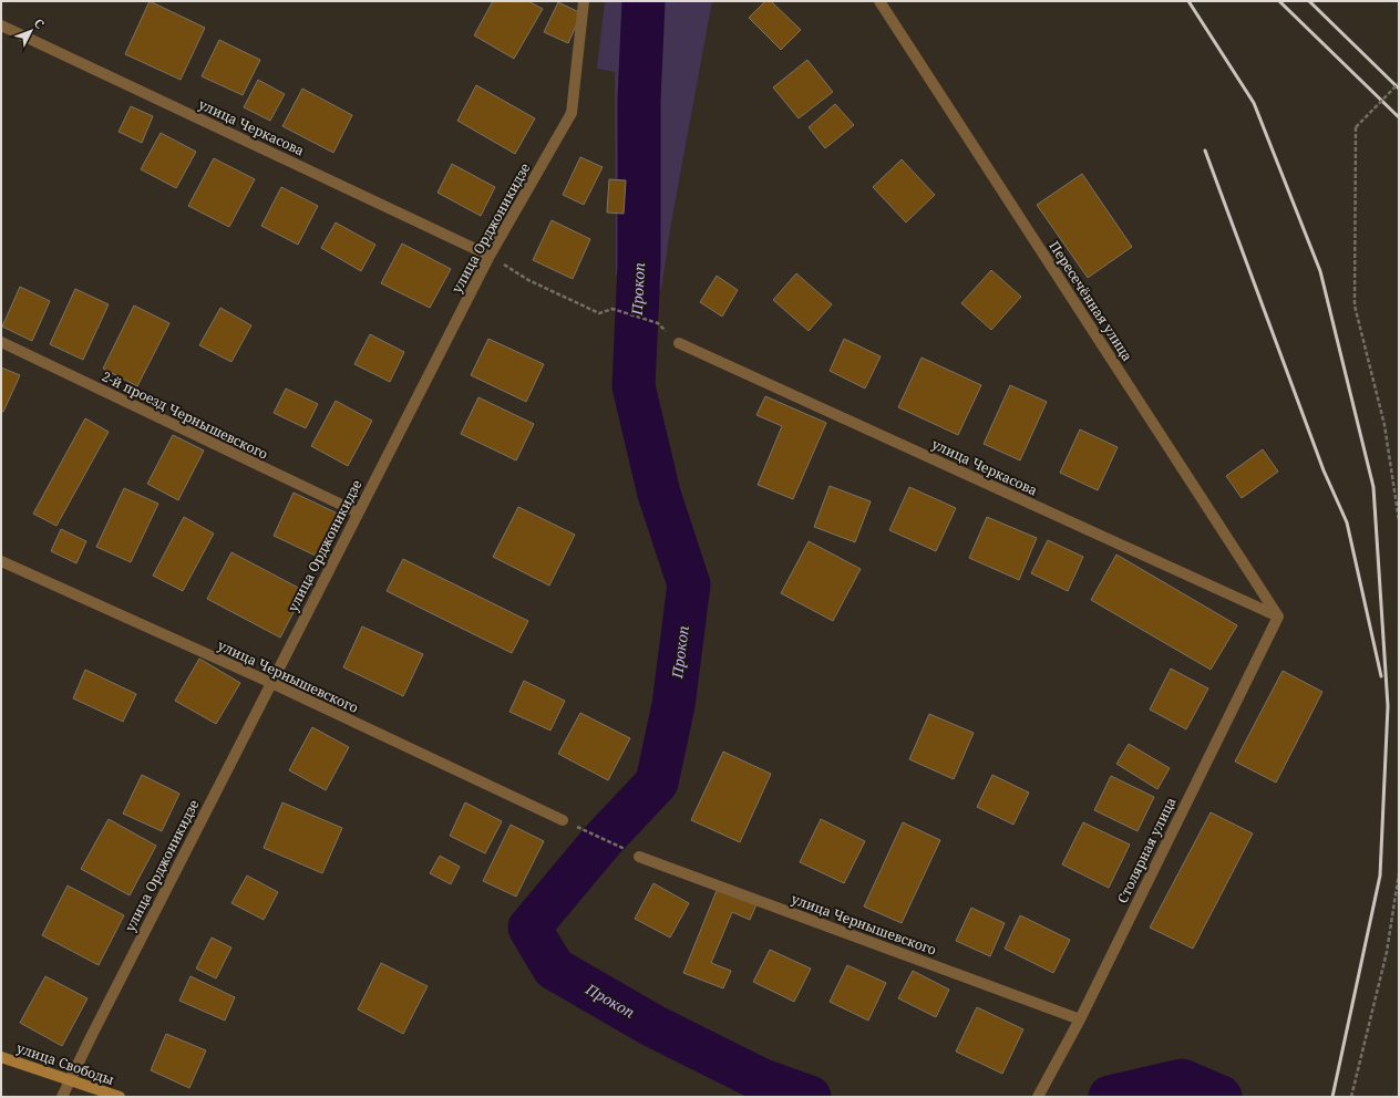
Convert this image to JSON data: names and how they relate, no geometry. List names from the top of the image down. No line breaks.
{"streets":{"main road":["улица Свободы"],"street":["улица Черкасова","улица Орджоникидзе","Пересечённая улица","2-й проезд Чернышевского","улица Чернышевского","Столярная улица"]},"crossings":[["улица Черкасова","улица Орджоникидзе"],["улица Черкасова","Пересечённая улица"],["улица Черкасова","Столярная улица"],["улица Орджоникидзе","2-й проезд Чернышевского"],["улица Орджоникидзе","улица Чернышевского"],["улица Орджоникидзе","улица Свободы"],["Пересечённая улица","Столярная улица"],["улица Чернышевского","Столярная улица"]],"water":["Прокоп"],"north":"top right"}
